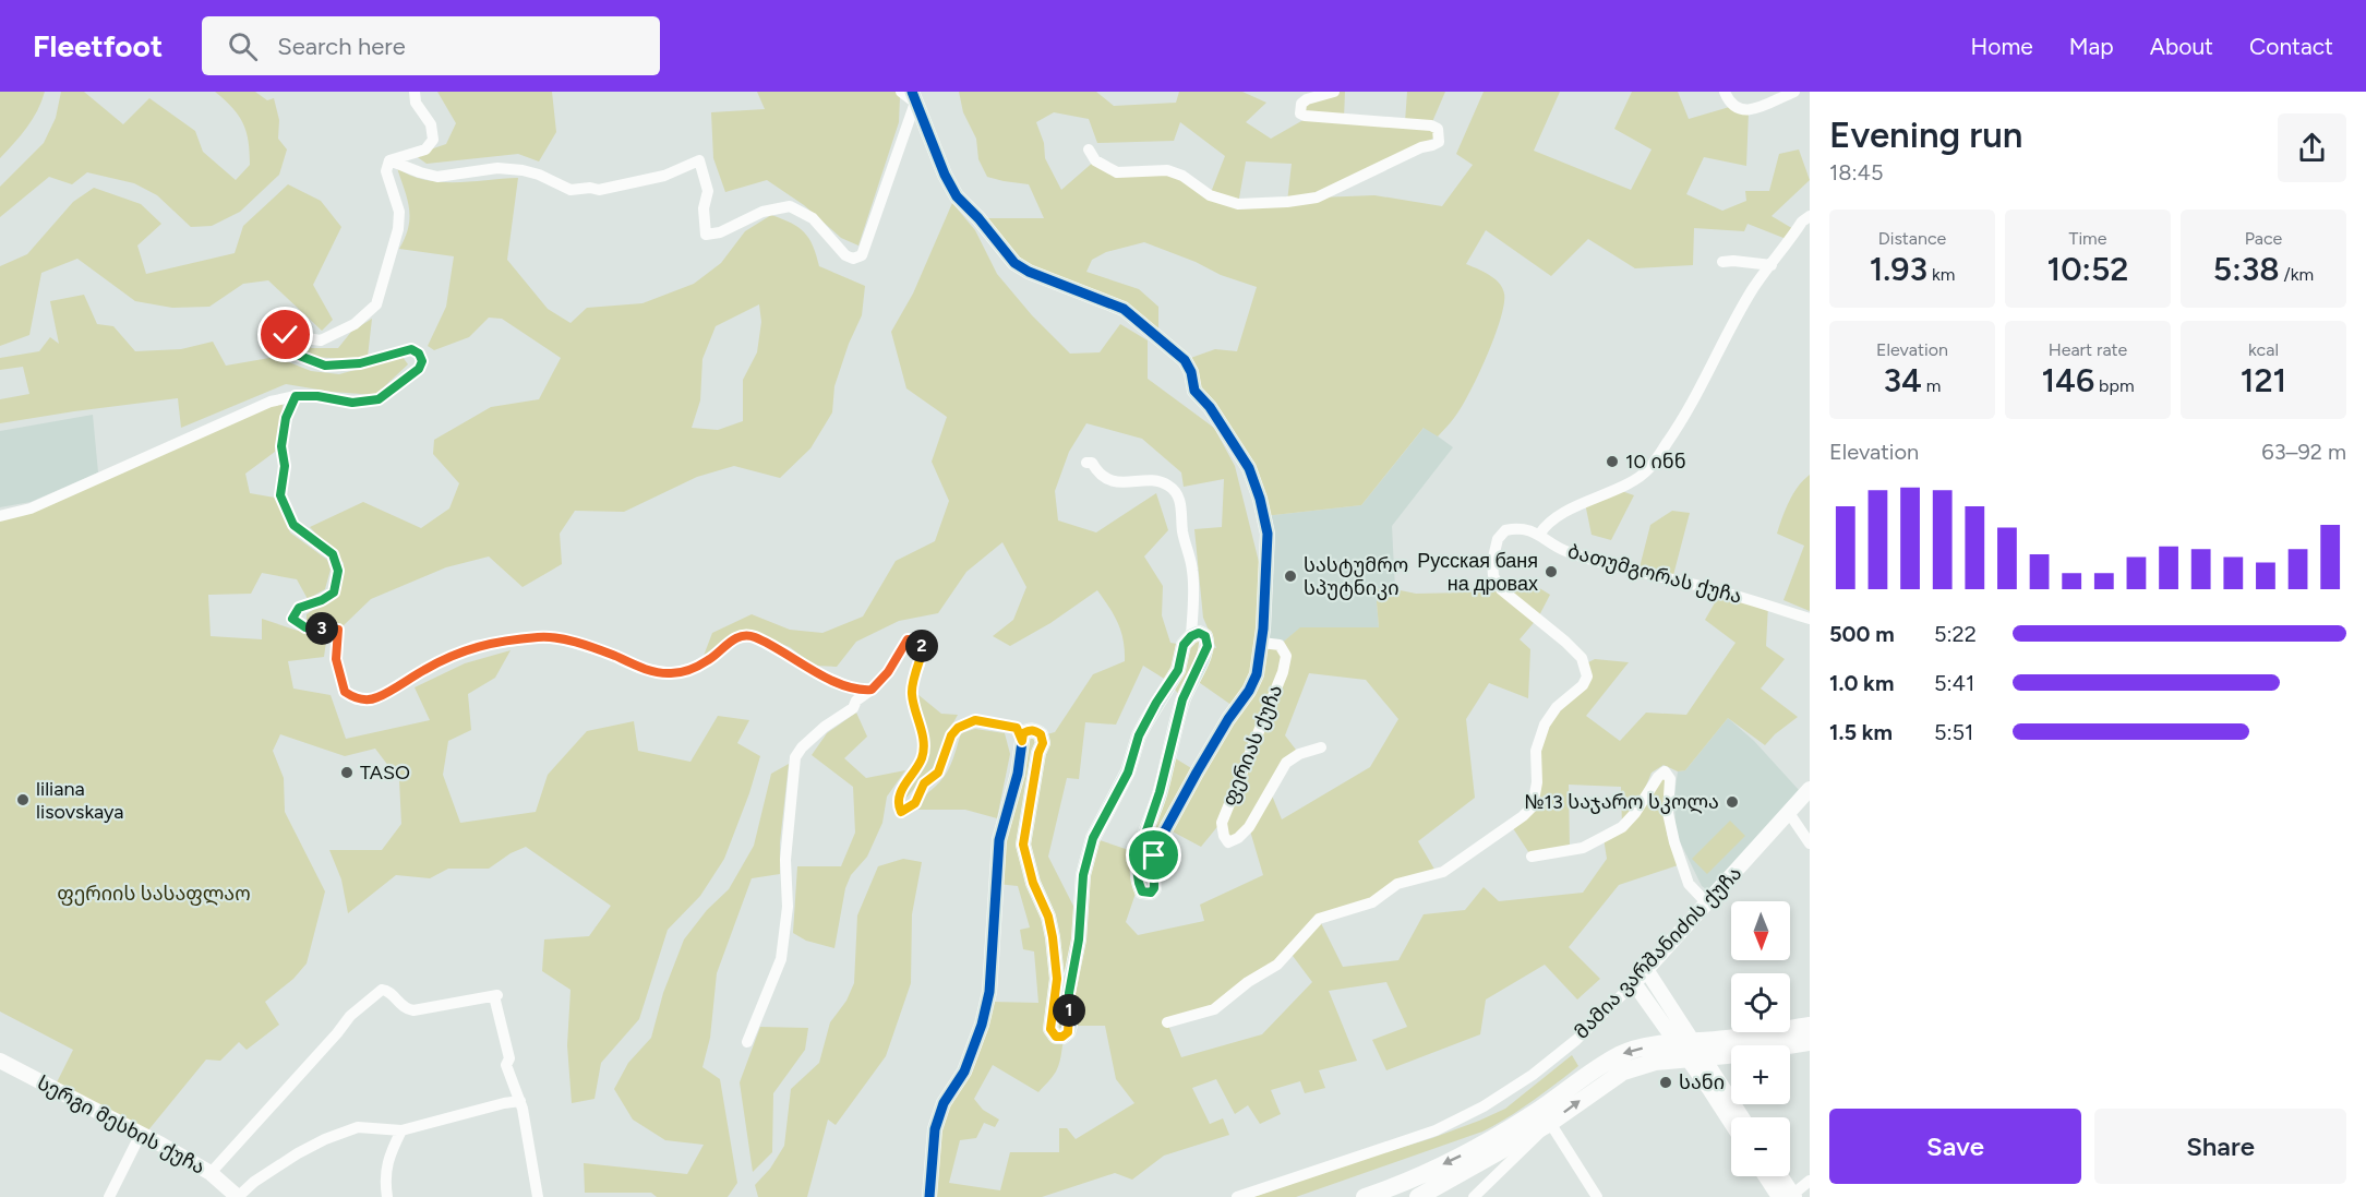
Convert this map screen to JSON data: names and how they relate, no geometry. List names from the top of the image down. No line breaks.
{"streets":{"street":["ბათუმგორას ქუჩა","ფერიას ქუჩა","მამია ვარშანიძის ქუჩა","სერგი მესხის ქუჩა"]},"parks":["ფერიის სასაფლაო"],"places":["10 ინნ","Русская баня на дровах","სასტუმრო სპუტნიკი","TASO","liliana lisovskaya","№13 საჯარო სკოლა","სანი"],"north":"bottom","page":{"header":"Fleetfoot","search":"Search here","nav":["Home","Map","About","Contact"],"heading":["Evening run","18:45"],"stats":[["Distance","1.93 km"],["Time","10:52"],["Pace","5:38 /km"],["Elevation","34 m"],["Heart rate","146 bpm"],["kcal","121"]],"chart":["Elevation","63–92 m"],"list":[{"name":"500 m","note":"5:22"},{"name":"1.0 km","note":"5:41"},{"name":"1.5 km","note":"5:51"}],"pins":["3","2","1"],"map_buttons":["+","−"],"buttons":["Save","Share"]}}
